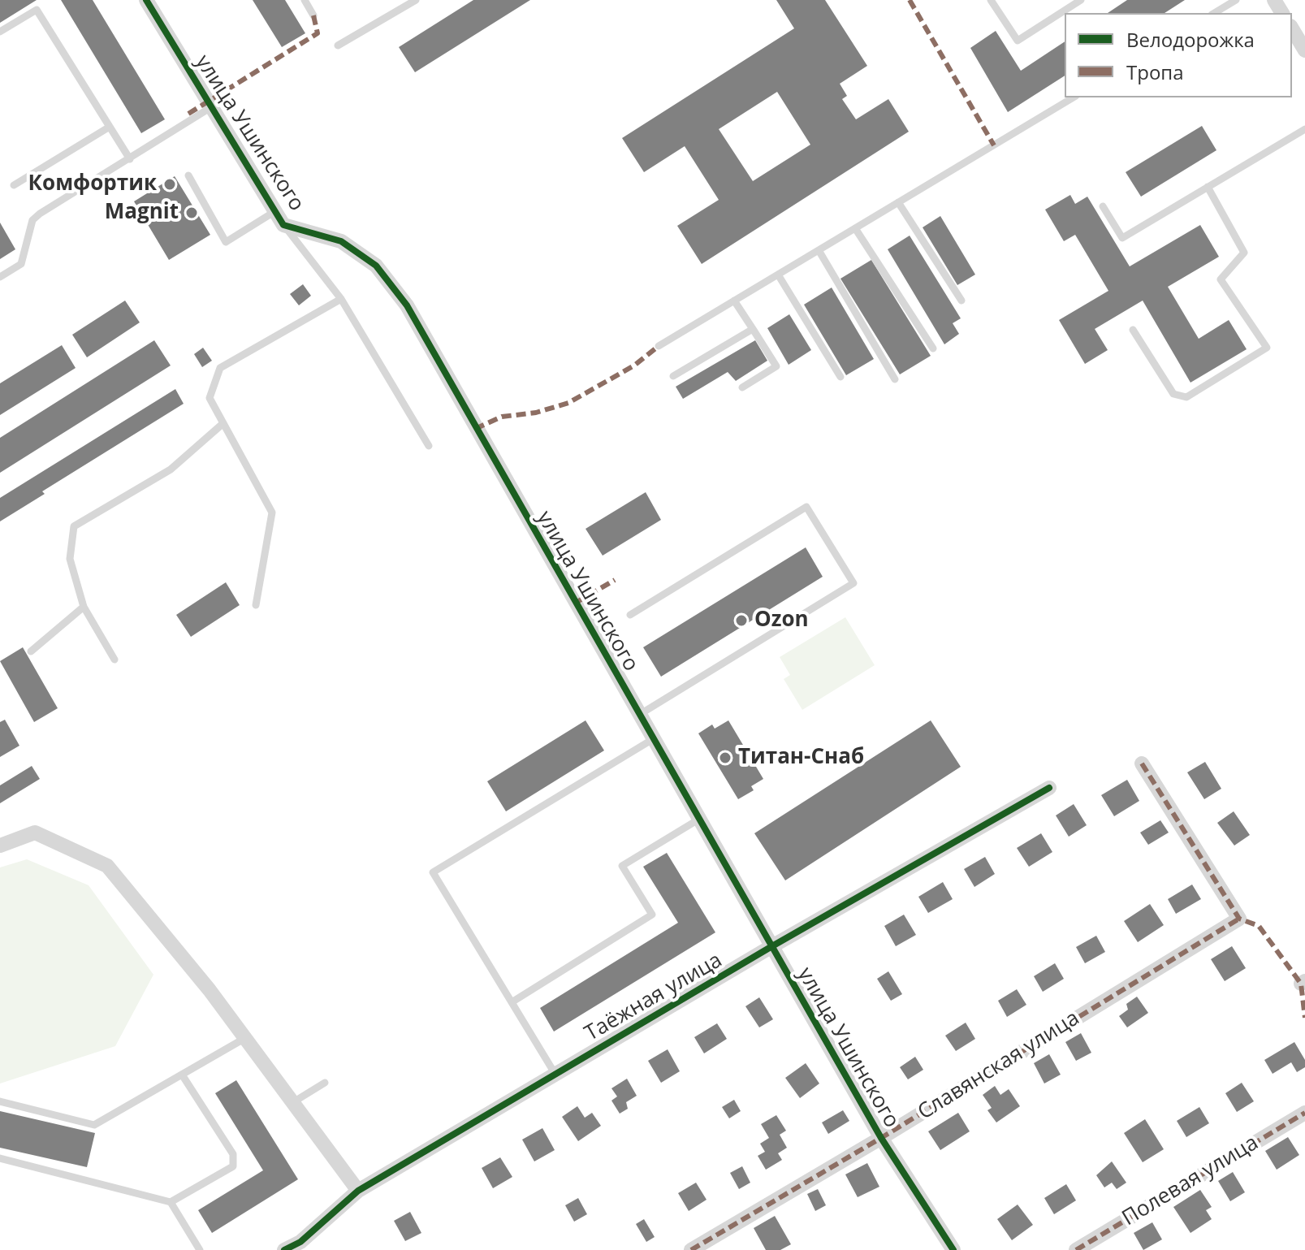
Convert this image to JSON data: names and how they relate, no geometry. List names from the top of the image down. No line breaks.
{"streets":{"street":["улица Ушинского","Таёжная улица","Славянская улица","Полевая улица"]},"crossings":[["улица Ушинского","Таёжная улица"],["улица Ушинского","Славянская улица"]],"places":["Комфортик","Magnit","Ozon","Титан-Снаб"],"legend":["Велодорожка","Тропа"]}
